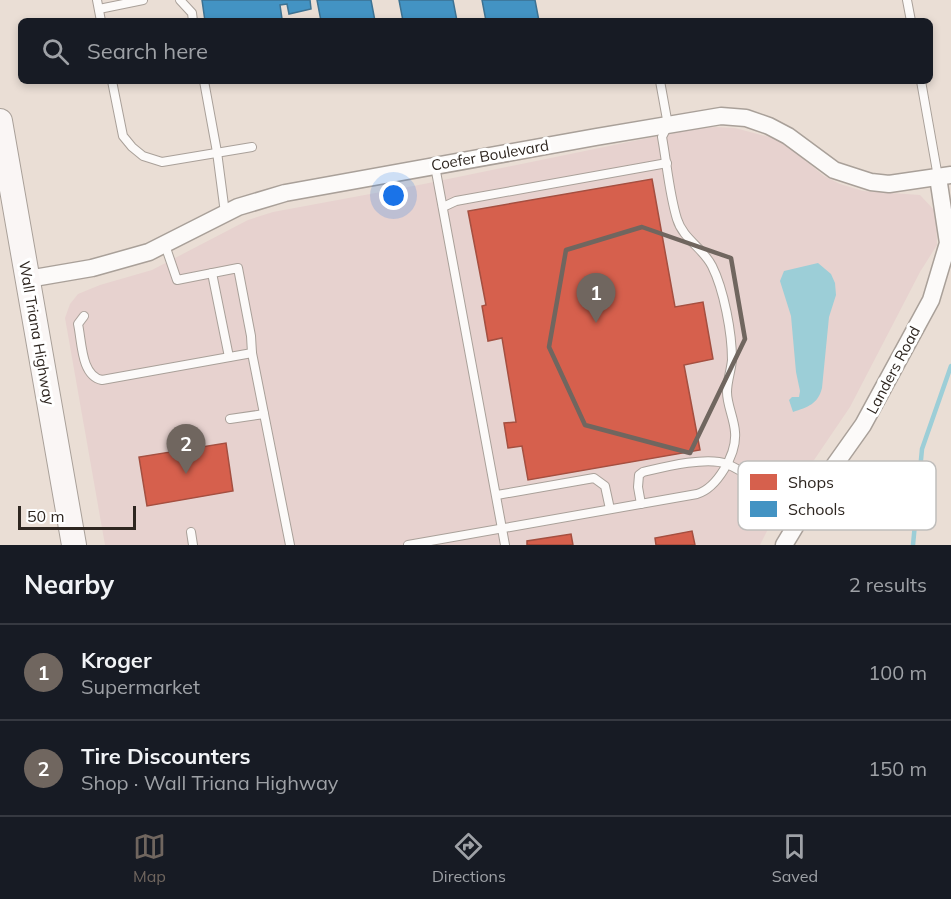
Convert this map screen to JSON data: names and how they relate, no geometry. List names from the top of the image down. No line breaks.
{"streets":{"main road":["Wall Triana Highway"],"street":["Coefer Boulevard","Landers Road"]},"crossings":[["Coefer Boulevard","Wall Triana Highway"],["Coefer Boulevard","Landers Road"]],"legend":["Shops","Schools"],"scale_bar":"50 m","page":{"search":"Search here","pins":["1","2"],"scale":"50 m","heading":["Nearby","2 results"],"list":[{"mark":"1","name":"Kroger","note":"Supermarket","value":"100 m"},{"mark":"2","name":"Tire Discounters","note":"Shop · Wall Triana Highway","value":"150 m"}],"nav":["Map","Directions","Saved"]}}
